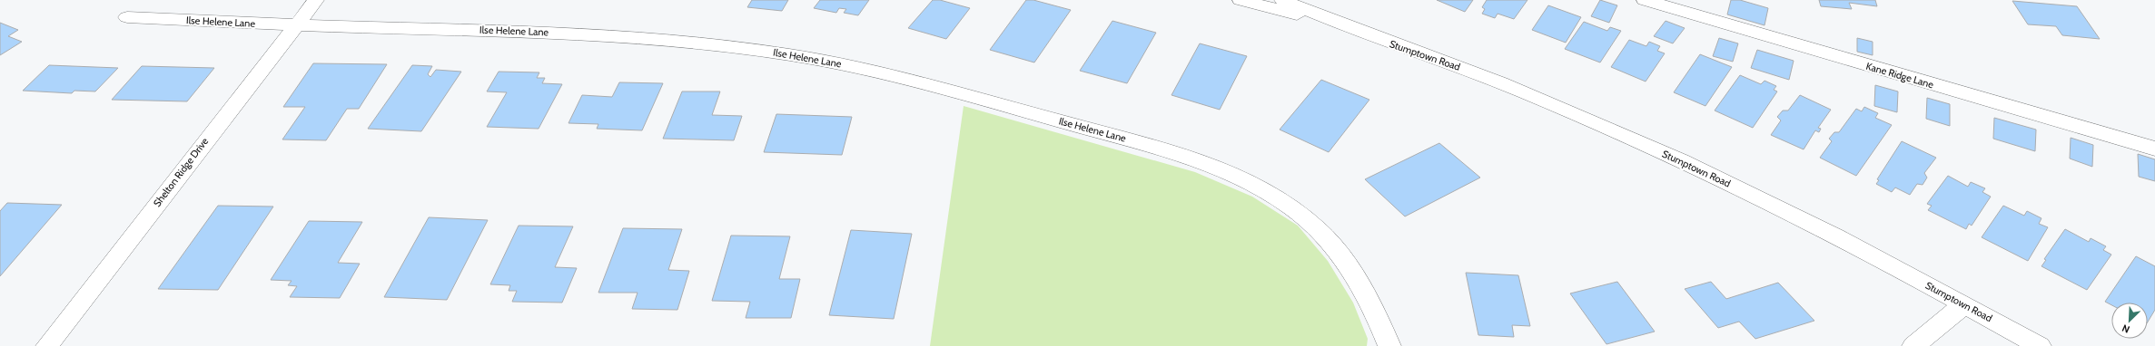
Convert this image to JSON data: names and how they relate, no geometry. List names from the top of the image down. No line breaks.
{"streets":{"street":["Ilse Helene Lane","Stumptown Road","Kane Ridge Lane","Shelton Ridge Drive"]},"crossings":[["Ilse Helene Lane","Shelton Ridge Drive"]],"north":"bottom left"}
